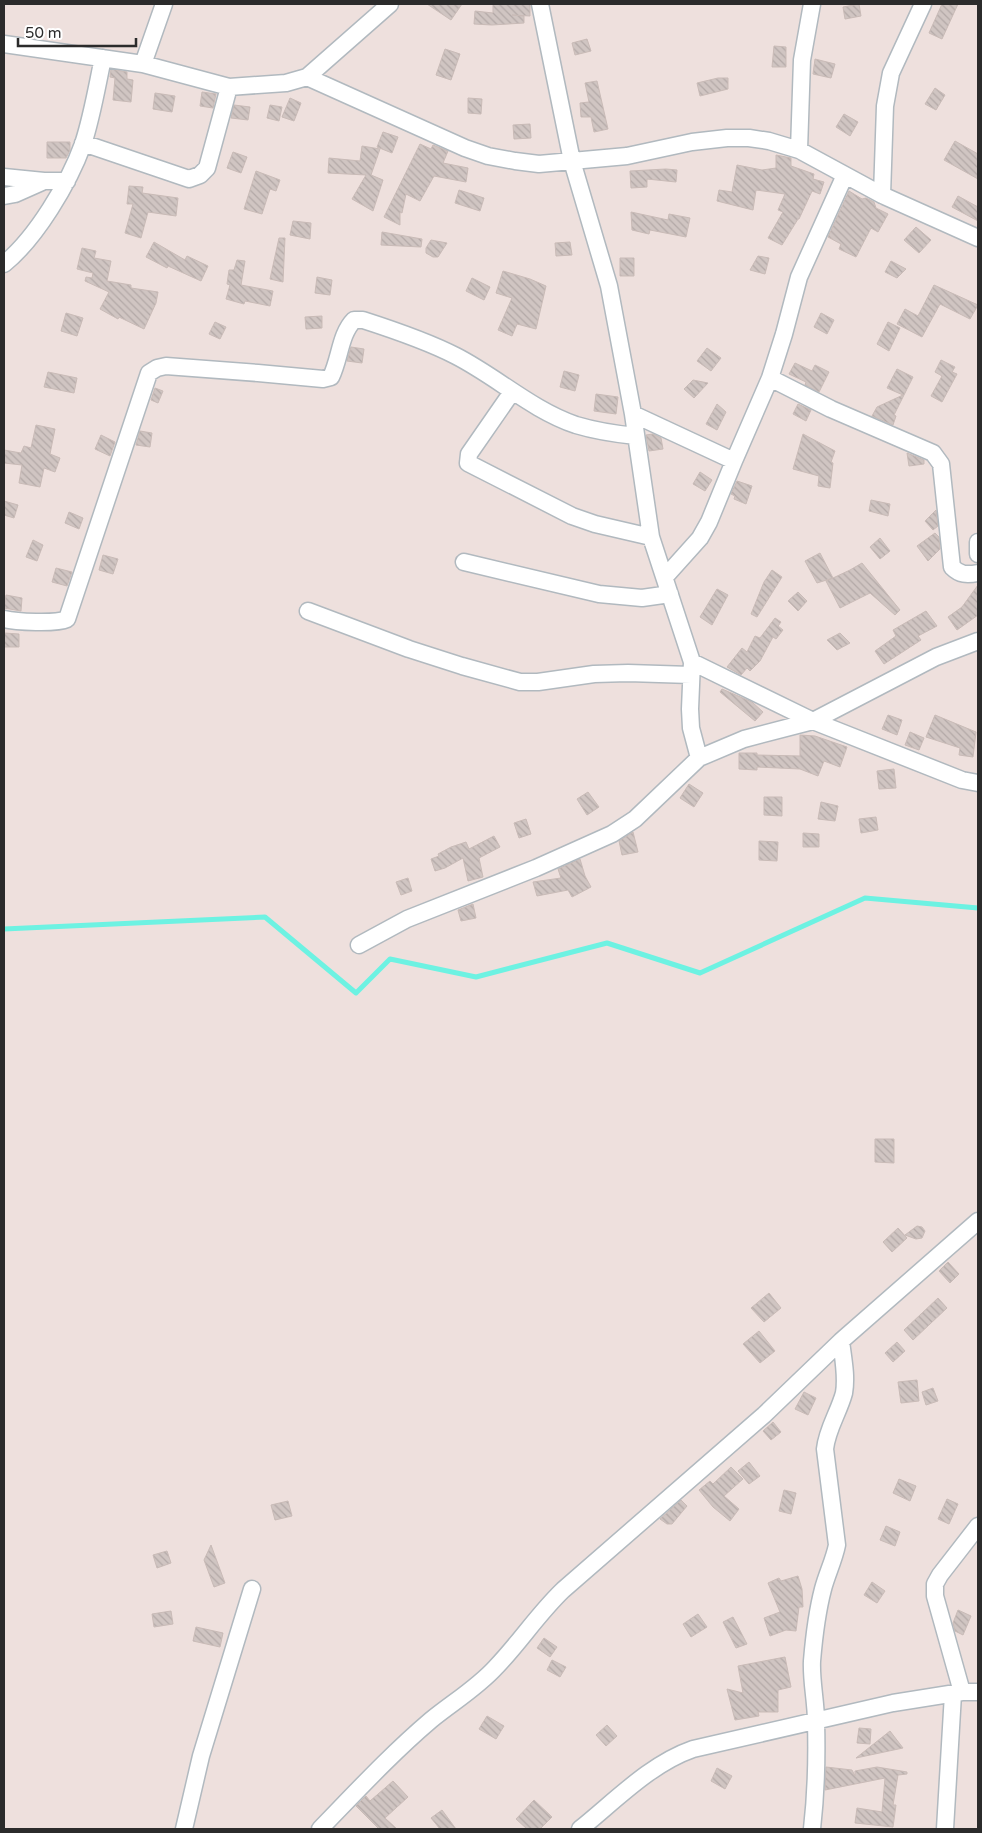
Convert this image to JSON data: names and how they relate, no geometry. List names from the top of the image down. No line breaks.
{"scale_bar":"50 m"}
